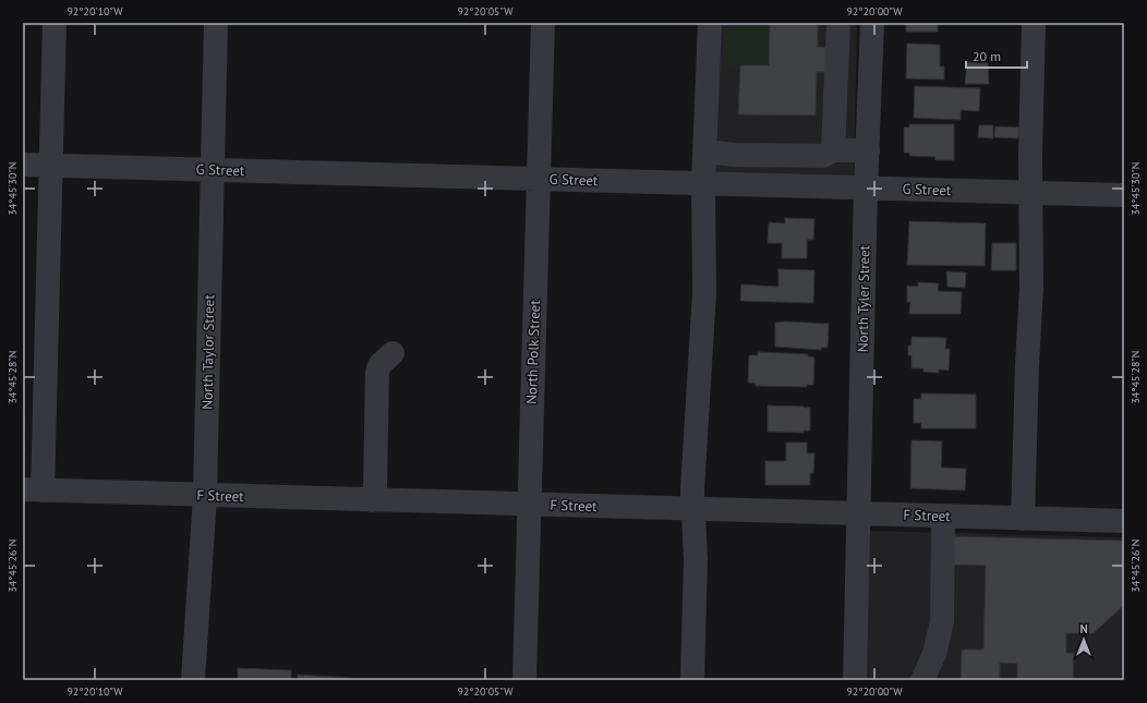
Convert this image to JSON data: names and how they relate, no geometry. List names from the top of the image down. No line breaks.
{"streets":{"street":["G Street","North Tyler Street","North Taylor Street","North Polk Street","F Street"]},"crossings":[["G Street","North Tyler Street"],["G Street","North Taylor Street"],["G Street","North Polk Street"],["North Tyler Street","F Street"],["North Taylor Street","F Street"],["North Polk Street","F Street"]],"scale_bar":"20 m","north":"top","coordinates":["92°20'10\"W","92°20'05\"W","92°20'00\"W","34°45'30\"N","34°45'28\"N","34°45'26\"N"]}
